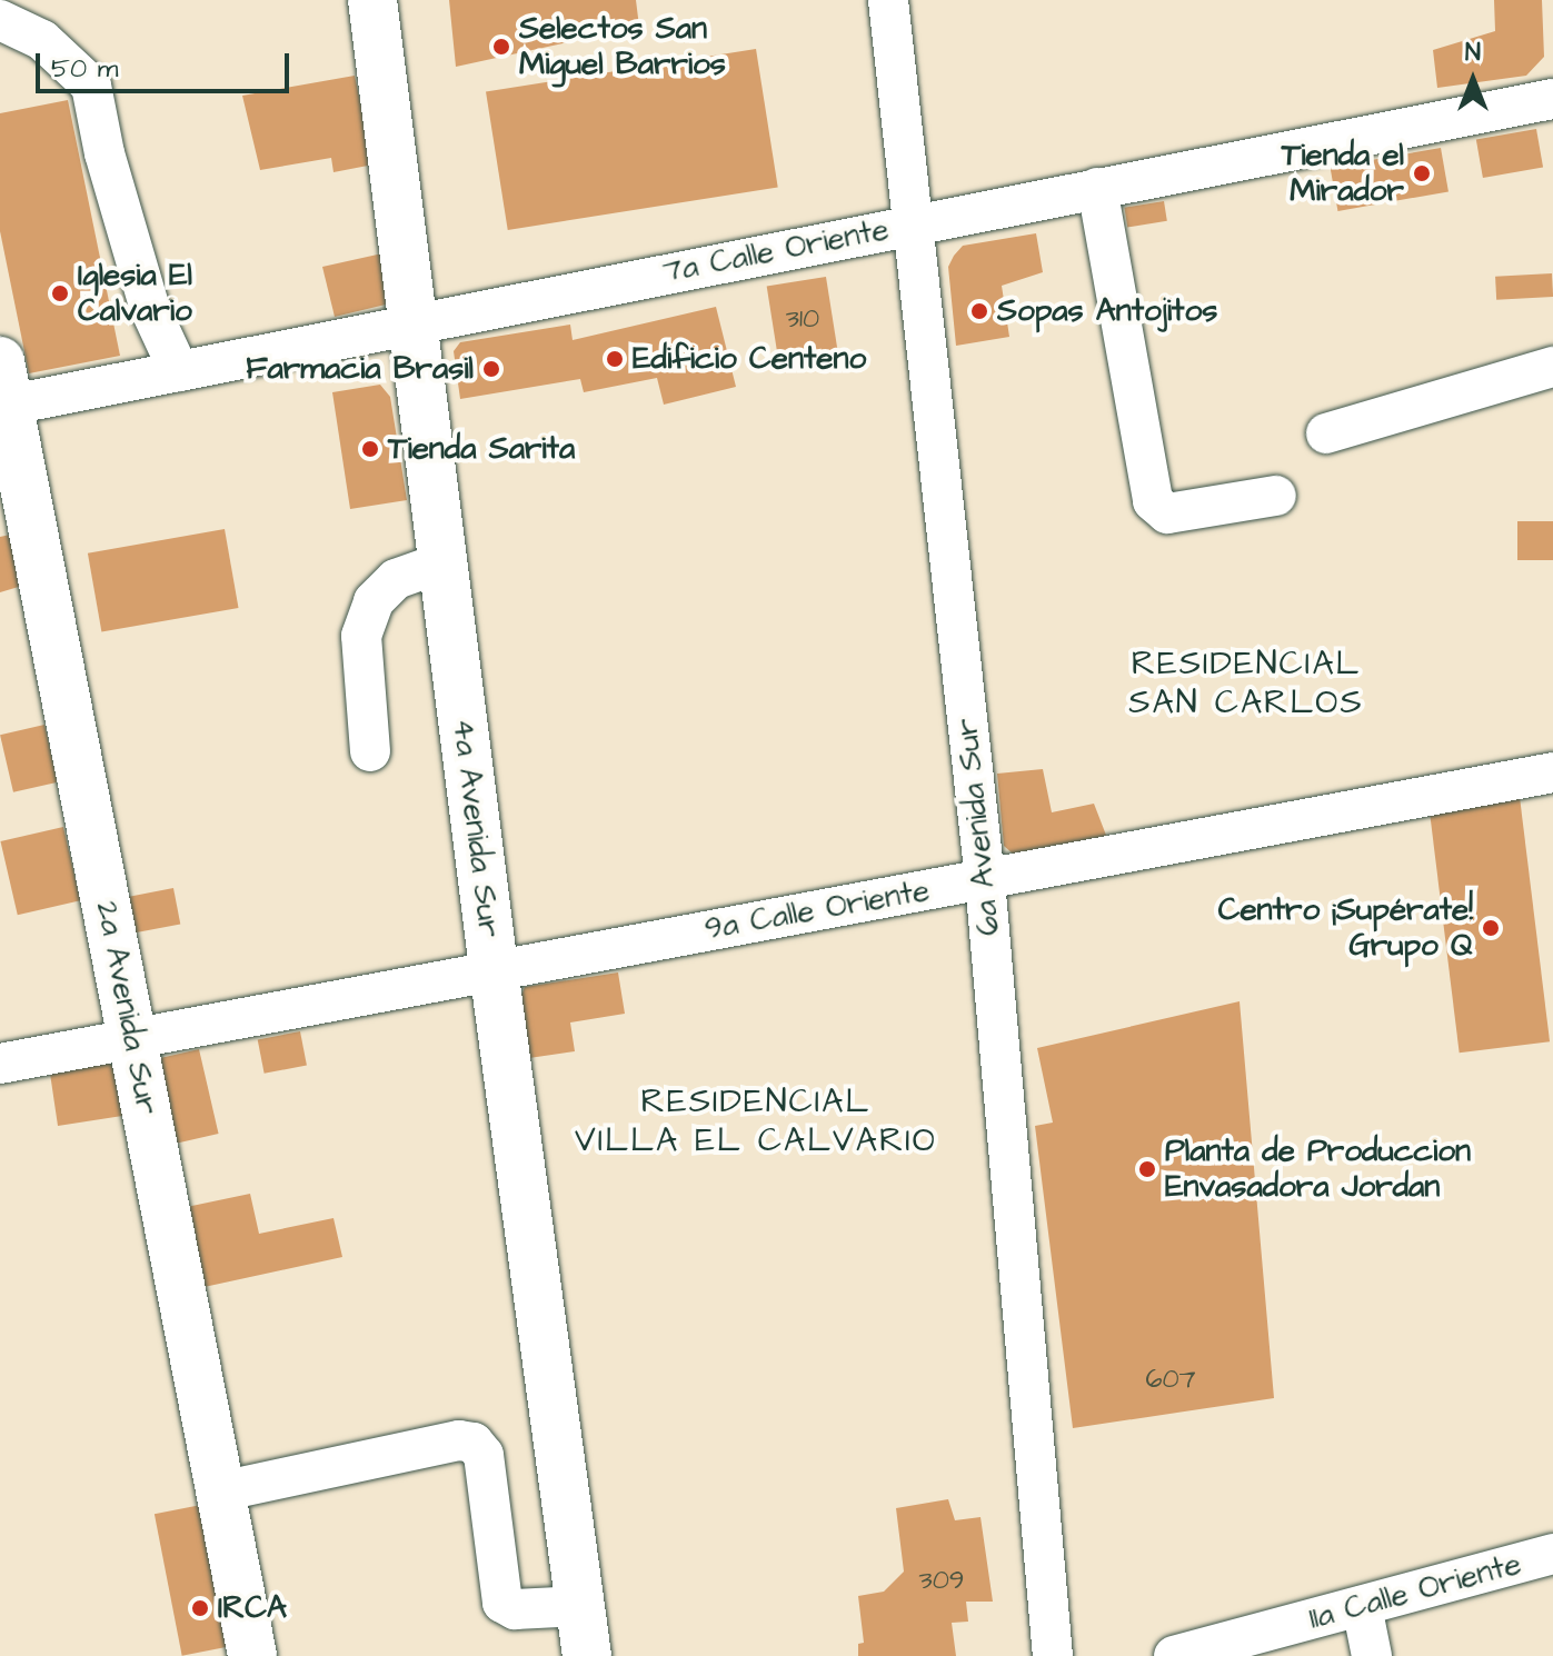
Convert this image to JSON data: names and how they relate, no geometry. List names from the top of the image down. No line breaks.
{"streets":{"main road":["4a Avenida Sur","2a Avenida Sur"],"street":["7a Calle Oriente","6a Avenida Sur","9a Calle Oriente","11a Calle Oriente"]},"crossings":[["7a Calle Oriente","6a Avenida Sur"],["7a Calle Oriente","4a Avenida Sur"],["7a Calle Oriente","2a Avenida Sur"],["6a Avenida Sur","9a Calle Oriente"],["4a Avenida Sur","9a Calle Oriente"],["9a Calle Oriente","2a Avenida Sur"]],"districts":["RESIDENCIAL SAN CARLOS","RESIDENCIAL VILLA EL CALVARIO"],"places":["Selectos San Miguel Barrios","Tienda el Mirador","Iglesia El Calvario","Sopas Antojitos","Edificio Centeno","Farmacia Brasil","Tienda Sarita","Centro ¡Supérate! Grupo Q","Planta de Produccion Envasadora Jordan","IRCA"],"house_numbers":["310","607","309"],"scale_bar":"50 m","north":"top"}
